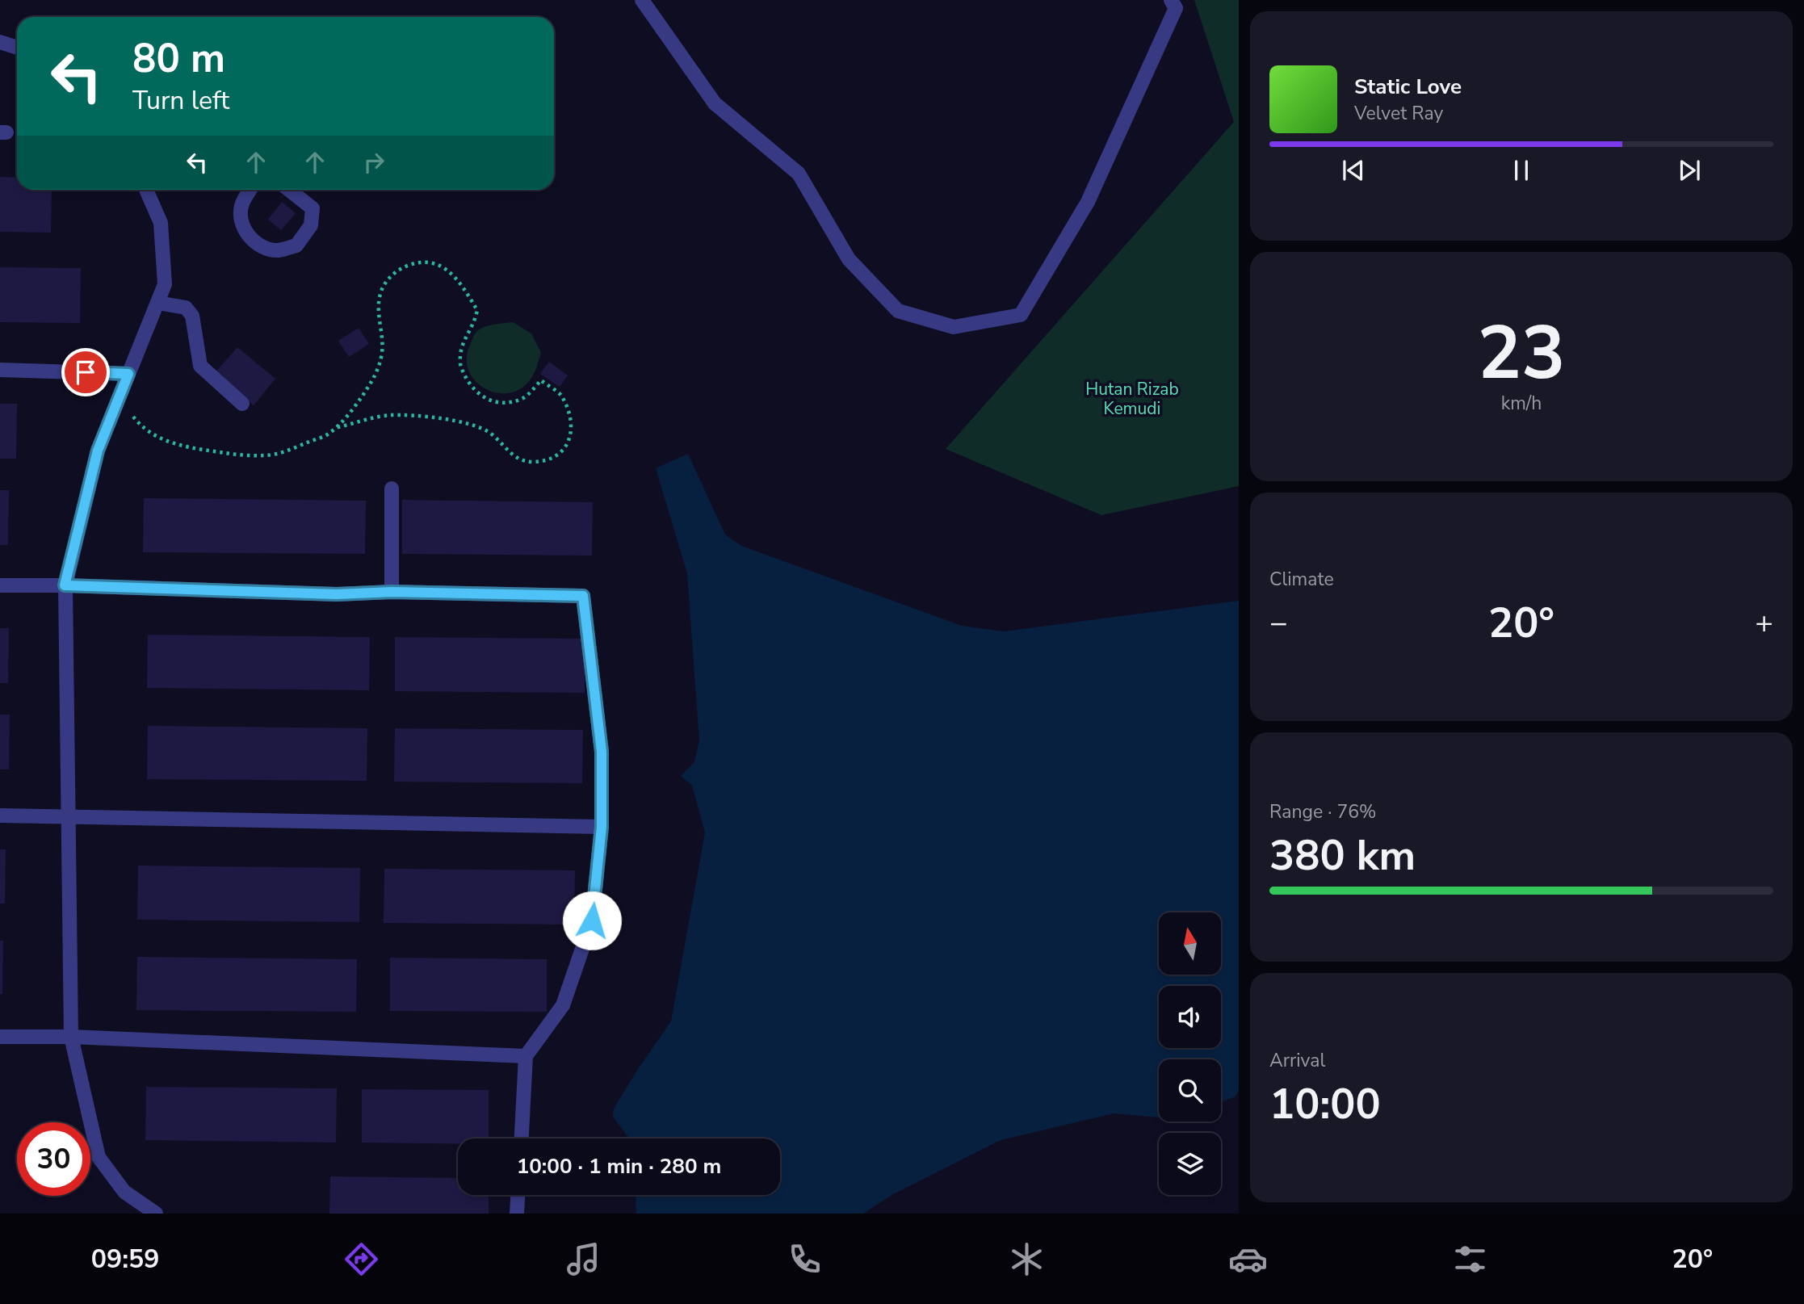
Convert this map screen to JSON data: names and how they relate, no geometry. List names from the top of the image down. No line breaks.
{"parks":["Hutan Rizab Kemudi"],"north":"top","page":{"turn":["80 m","Turn left"],"song":["Static Love","Velvet Ray"],"tile":[["23","km/h"],"Climate",["Range · 76%","380 km"],["Arrival","10:00"]],"heat":["−","20°","+"],"limit":"30","trip":"10:00 · 1 min · 280 m","tabs":["09:59","20°"]}}
